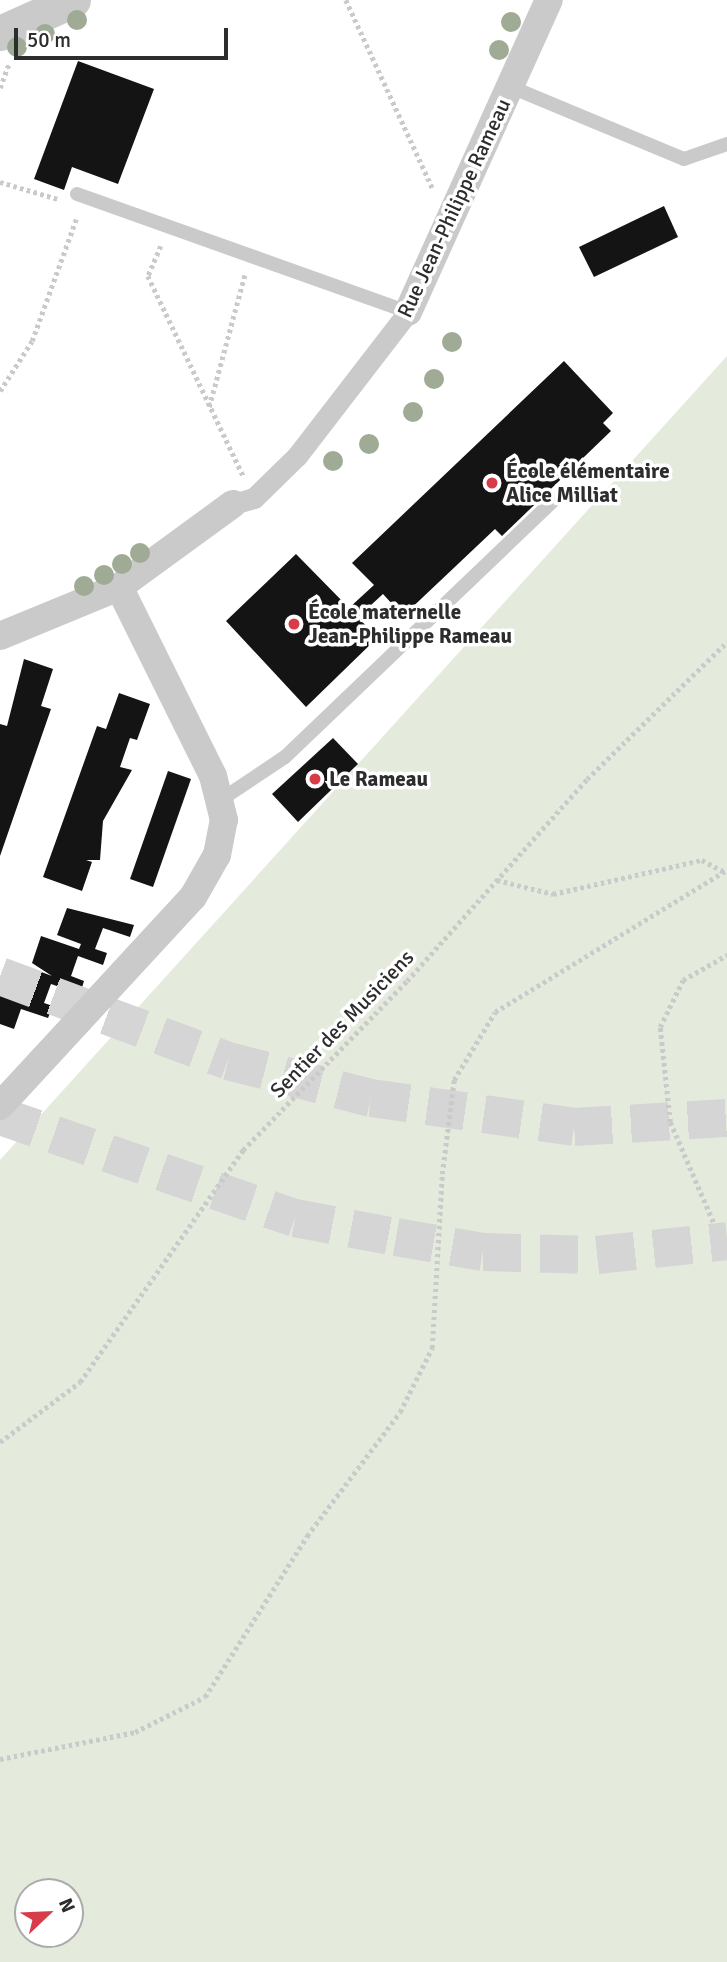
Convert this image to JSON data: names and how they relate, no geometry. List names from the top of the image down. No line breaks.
{"streets":{"street":["Rue Jean-Philippe Rameau"],"path":["Sentier des Musiciens"]},"places":["École élémentaire Alice Milliat","École maternelle Jean-Philippe Rameau","Le Rameau"],"scale_bar":"50 m","north":"top right"}
